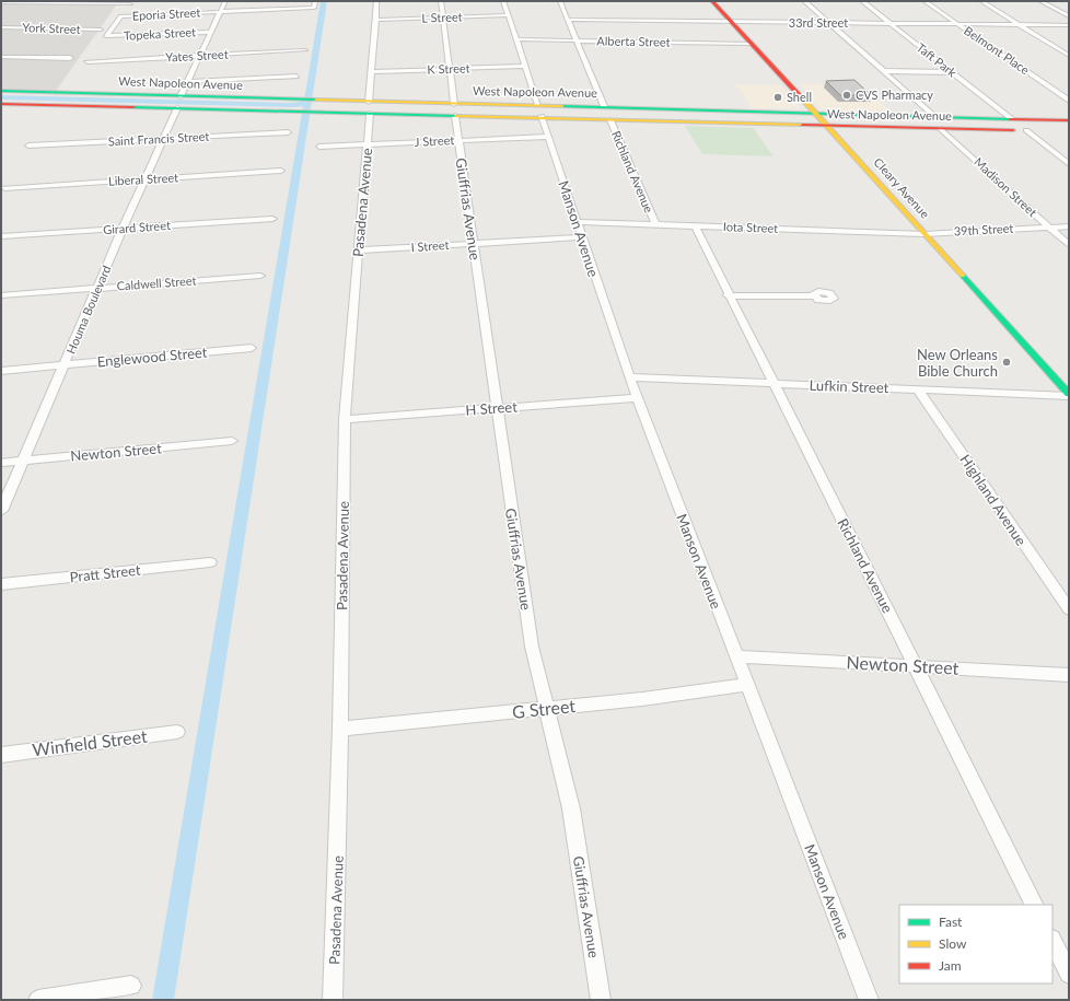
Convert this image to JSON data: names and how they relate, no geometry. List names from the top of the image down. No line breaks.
{"streets":{"main road":["West Napoleon Avenue","Cleary Avenue"],"street":["Eporia Street","L Street","33rd Street","York Street","Topeka Street","Alberta Street","Belmont Place","Yates Street","Taft Park","K Street","Saint Francis Street","J Street","Richland Avenue","Liberal Street","Madison Street","Pasadena Avenue","Giuffrias Avenue","Girard Street","Iota Street","Manson Avenue","39th Street","I Street","Caldwell Street","Houma Boulevard","Englewood Street","Lufkin Street","H Street","Newton Street","Highland Avenue","Pratt Street","G Street","Winfield Street"]},"crossings":[["Eporia Street","Topeka Street"],["L Street","Pasadena Avenue"],["L Street","Giuffrias Avenue"],["33rd Street","Belmont Place"],["33rd Street","Taft Park"],["33rd Street","Cleary Avenue"],["Alberta Street","Cleary Avenue"],["Taft Park","West Napoleon Avenue"],["K Street","Pasadena Avenue"],["K Street","Giuffrias Avenue"],["West Napoleon Avenue","Richland Avenue"],["West Napoleon Avenue","Madison Street"],["West Napoleon Avenue","Cleary Avenue"],["West Napoleon Avenue","Pasadena Avenue"],["West Napoleon Avenue","Giuffrias Avenue"],["West Napoleon Avenue","Manson Avenue"],["West Napoleon Avenue","Houma Boulevard"],["Saint Francis Street","Houma Boulevard"],["J Street","Pasadena Avenue"],["J Street","Giuffrias Avenue"],["J Street","Manson Avenue"],["Richland Avenue","Iota Street"],["Richland Avenue","Lufkin Street"],["Richland Avenue","Newton Street"],["Liberal Street","Houma Boulevard"],["Madison Street","39th Street"],["Cleary Avenue","Iota Street"],["Cleary Avenue","39th Street"],["Cleary Avenue","Lufkin Street"],["Pasadena Avenue","I Street"],["Pasadena Avenue","H Street"],["Pasadena Avenue","G Street"],["Giuffrias Avenue","I Street"],["Giuffrias Avenue","H Street"],["Giuffrias Avenue","G Street"],["Girard Street","Houma Boulevard"],["Iota Street","Manson Avenue"],["Iota Street","39th Street"],["Manson Avenue","I Street"],["Manson Avenue","Lufkin Street"],["Manson Avenue","H Street"],["Manson Avenue","Newton Street"],["Manson Avenue","G Street"],["Caldwell Street","Houma Boulevard"],["Houma Boulevard","Englewood Street"],["Houma Boulevard","Newton Street"],["Lufkin Street","Highland Avenue"]],"places":["CVS Pharmacy","Shell","New Orleans Bible Church"],"legend":["Fast","Slow","Jam"]}
